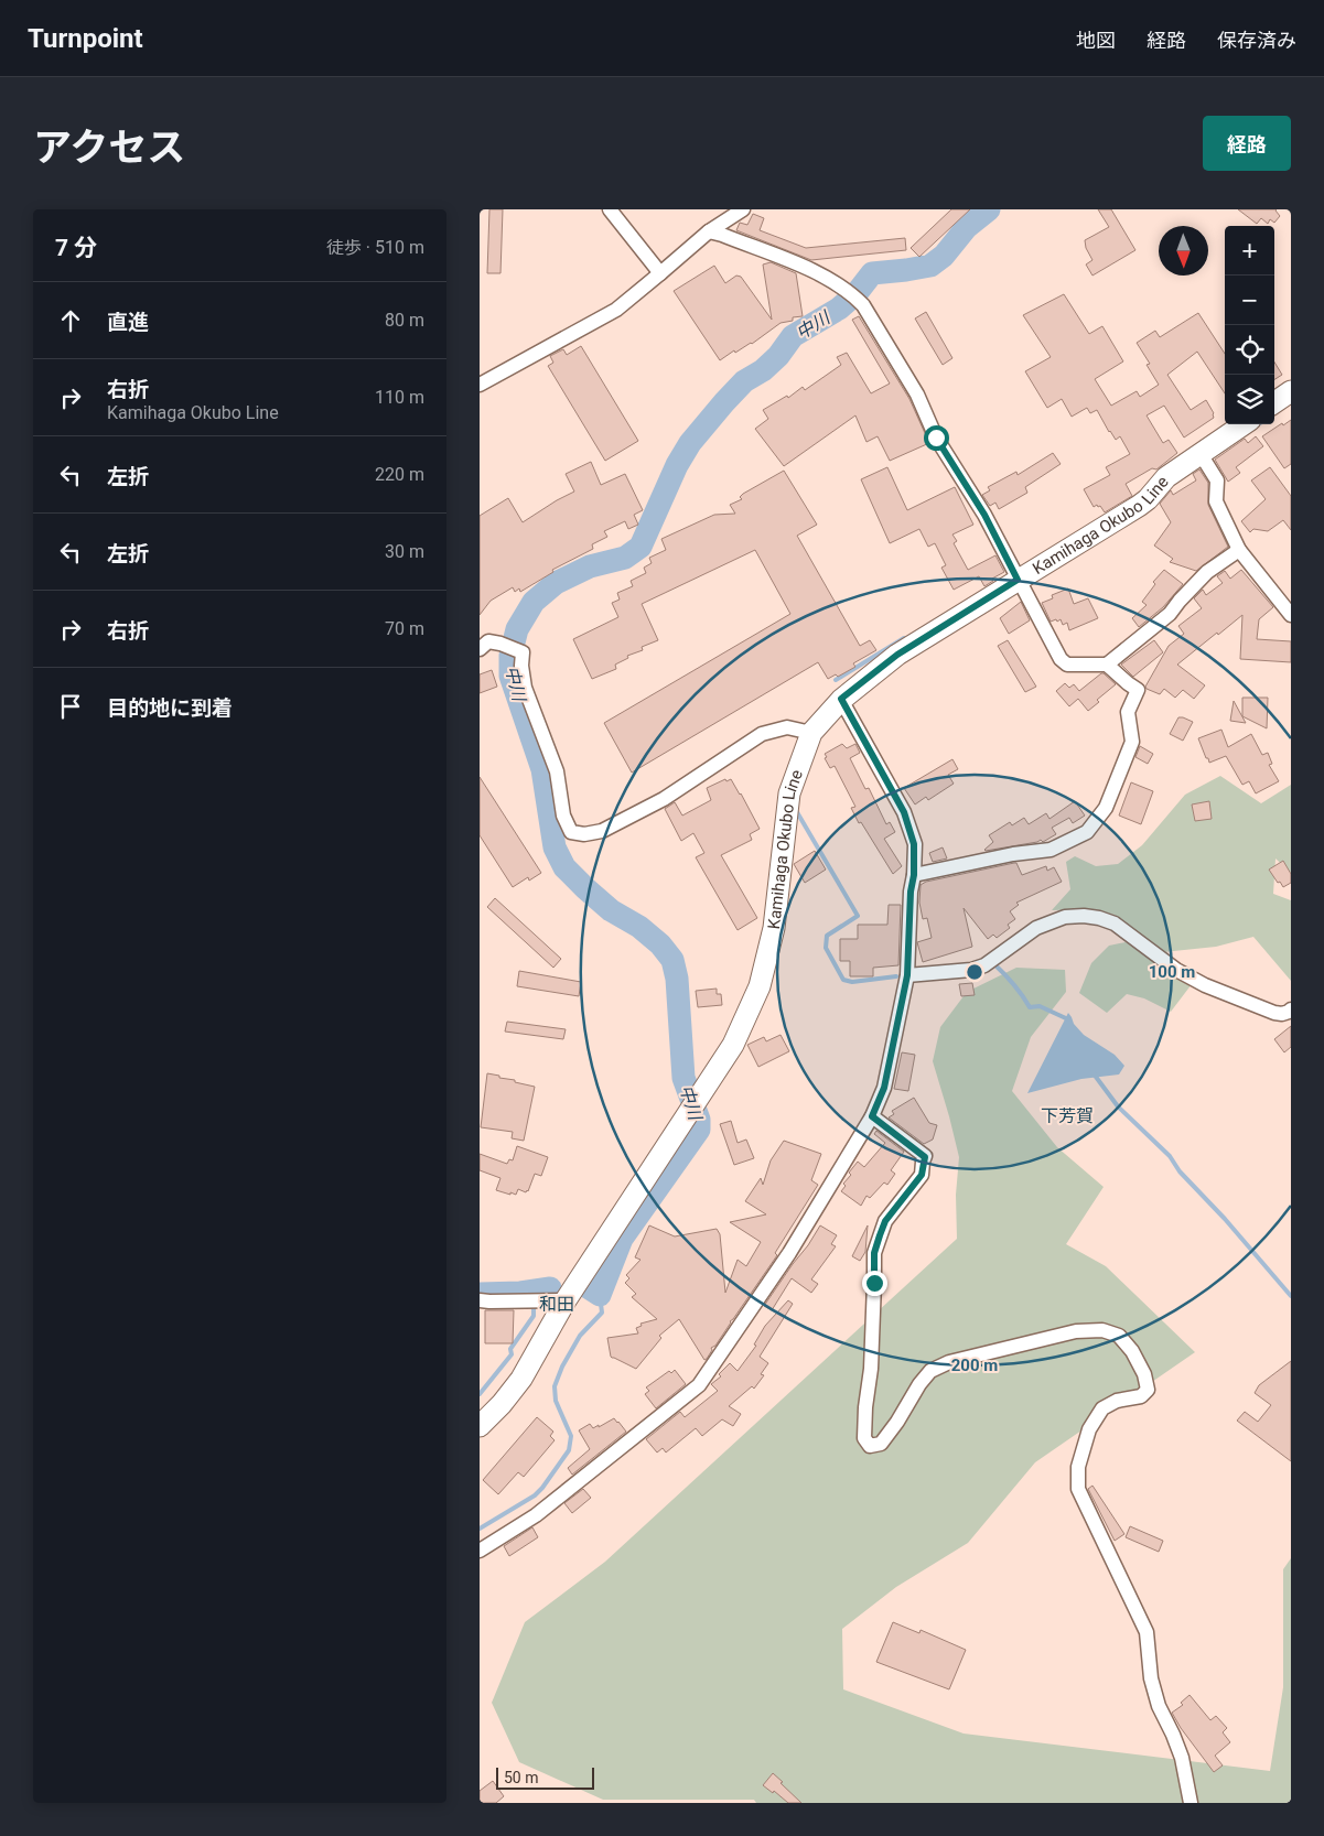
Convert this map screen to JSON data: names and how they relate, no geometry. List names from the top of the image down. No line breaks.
{"streets":{"main road":["Kamihaga Okubo Line"]},"districts":["下芳賀","和田"],"water":["中川"],"scale_bar":"50 m","north":"bottom","page":{"header":"Turnpoint","nav":["地図","経路","保存済み"],"title":"アクセス","buttons":"経路","heading":["7 分","徒歩 · 510 m"],"map_buttons":["+","−"],"list":[["直進","80 m"],["右折","Kamihaga Okubo Line","110 m"],["左折","220 m"],["左折","30 m"],["右折","70 m"],"目的地に到着"],"scale":"50 m"},"rings":["100 m","200 m"]}
